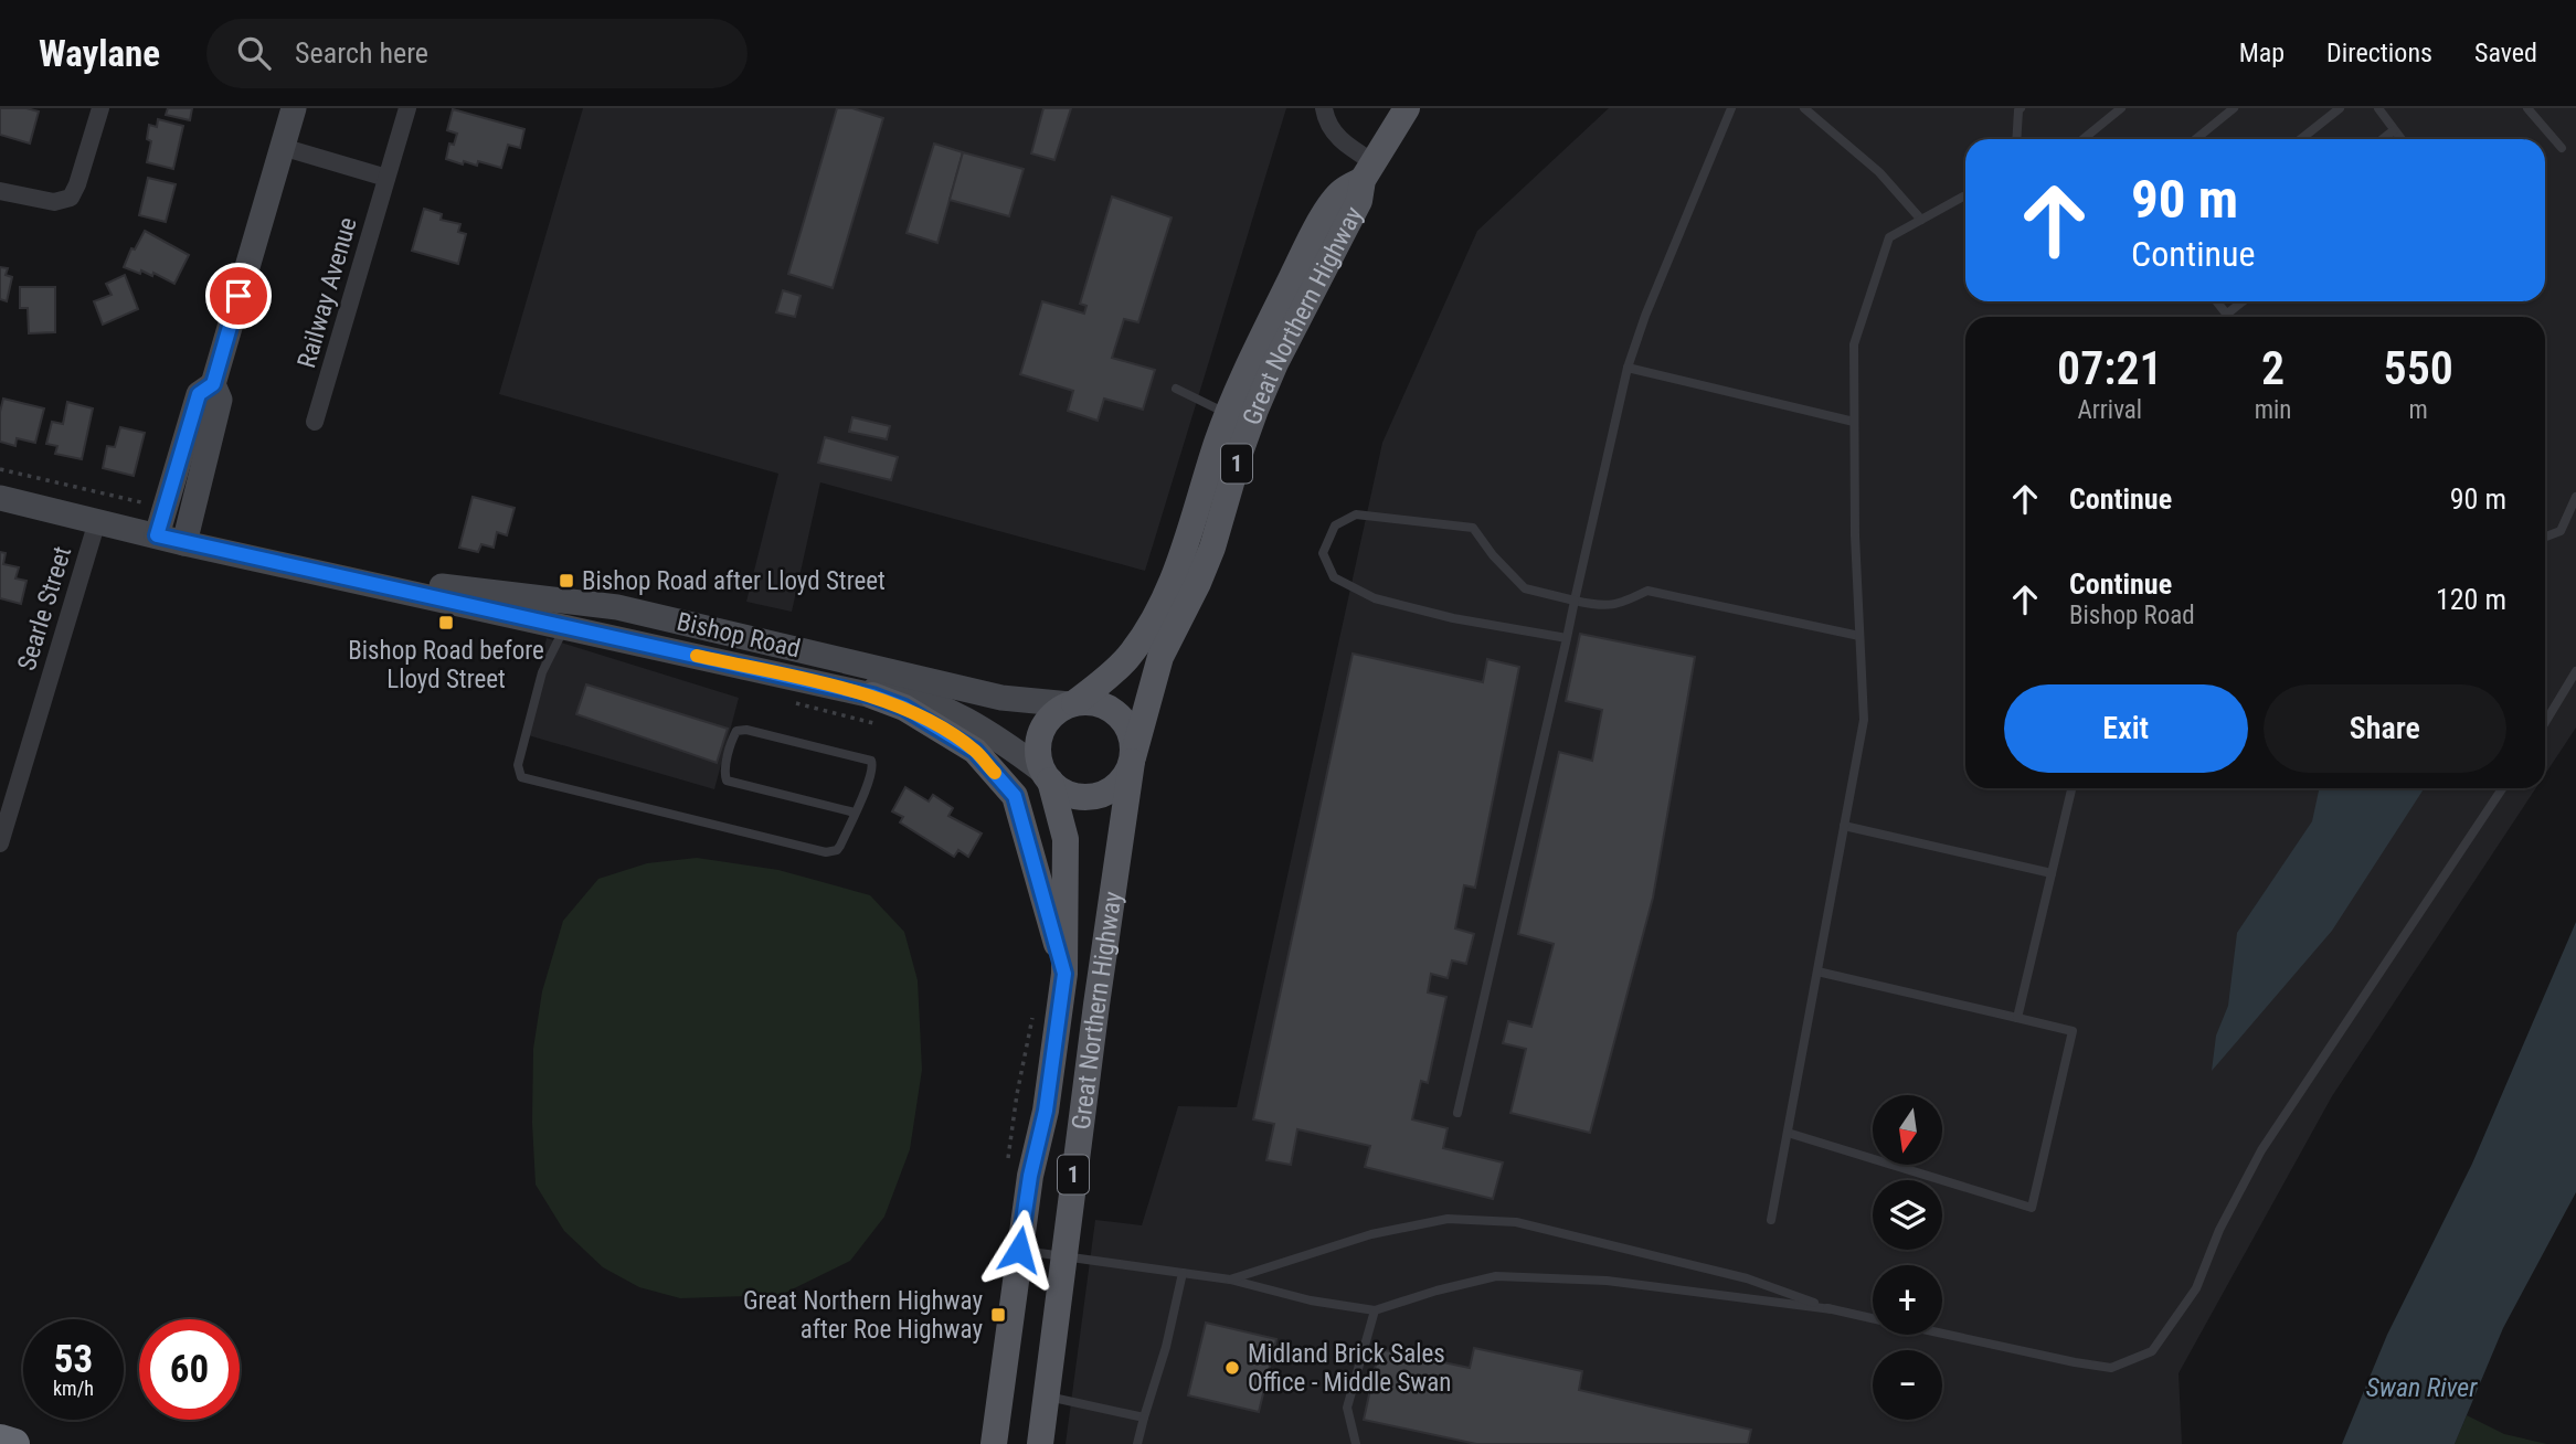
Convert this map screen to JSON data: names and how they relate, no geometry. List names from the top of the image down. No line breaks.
{"streets":{"main road":["Great Northern Highway","1"],"street":["Railway Avenue","Searle Street","Bishop Road"]},"crossings":[["Great Northern Highway","1"],["Great Northern Highway","Bishop Road"],["1","Bishop Road"],["Searle Street","Bishop Road"]],"water":["Swan River"],"places":{"transit":["Bishop Road after Lloyd Street","Bishop Road before Lloyd Street","Great Northern Highway after Roe Highway"],"other":["Midland Brick Sales Office - Middle Swan"]},"north":"bottom","page":{"header":"Waylane","search":"Search here","nav":["Map","Directions","Saved"],"turn":["90 m","Continue"],"eta":["07:21","Arrival","2","min","550","m"],"list":[{"name":"Continue","value":"90 m"},{"name":"Continue","note":"Bishop Road","value":"120 m"}],"buttons":["Exit","Share"],"map_buttons":["+","−"],"speed":"53 km/h","limit":"60"}}
